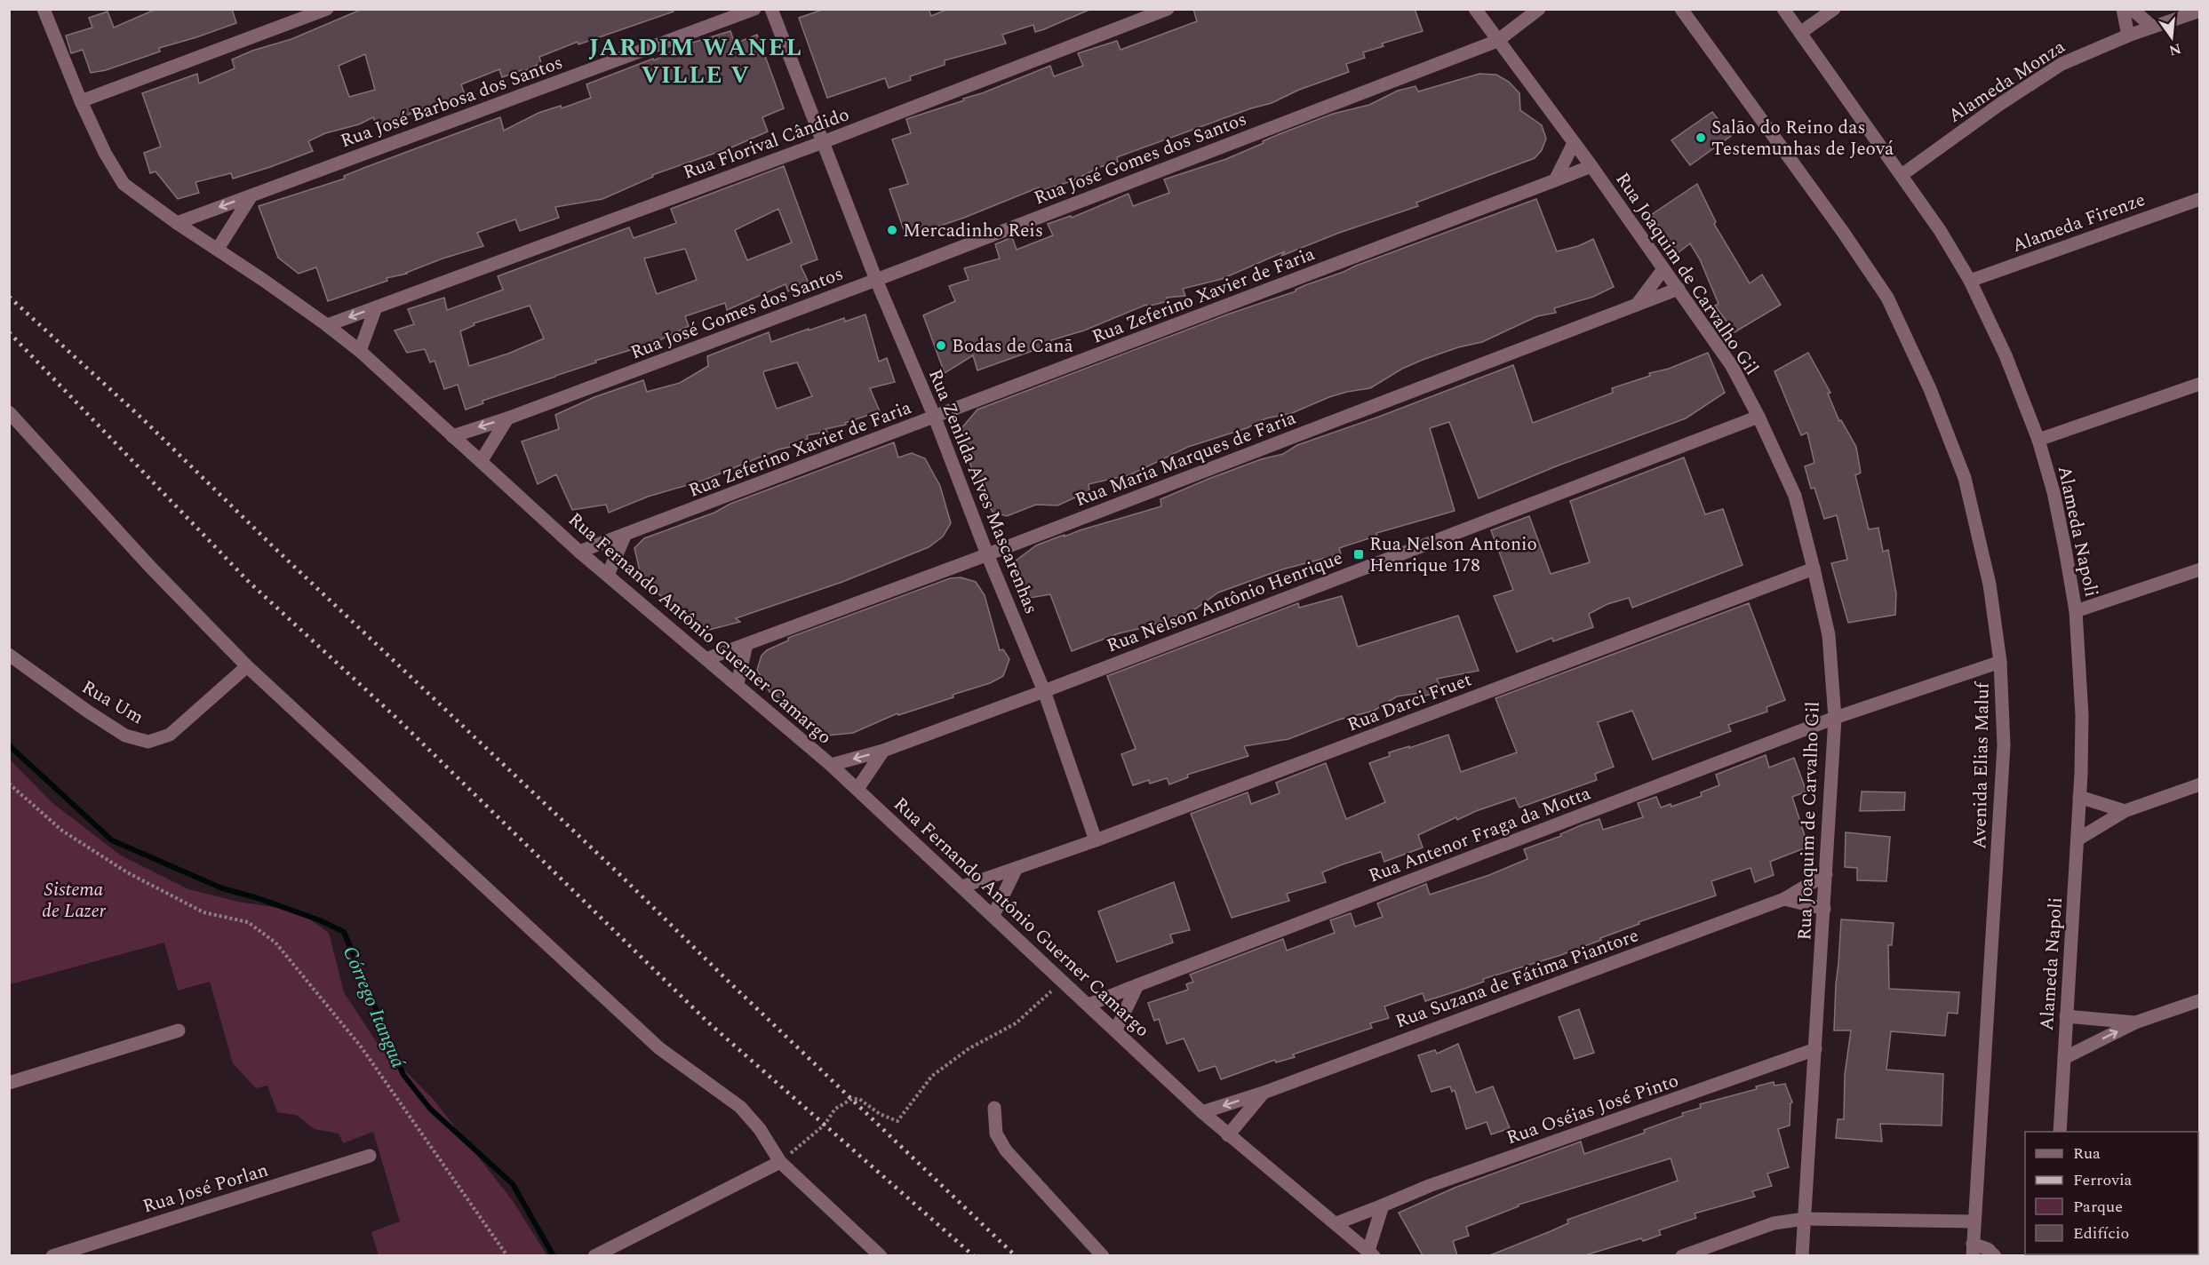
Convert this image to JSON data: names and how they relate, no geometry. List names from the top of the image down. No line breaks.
{"streets":{"street":["Alameda Monza","Rua José Barbosa dos Santos","Rua Florival Cândido","Rua José Gomes dos Santos","Alameda Firenze","Rua Joaquim de Carvalho Gil","Rua Zeferino Xavier de Faria","Rua Maria Marques de Faria","Rua Zenilda Alves Mascarenhas","Alameda Napoli","Rua Nelson Antônio Henrique","Rua Fernando Antônio Guerner Camargo","Rua Um","Rua Darci Fruet","Avenida Elias Maluf","Rua Antenor Fraga da Motta","Rua Suzana de Fátima Piantore","Rua Oséias José Pinto","Rua José Porlan"]},"crossings":[["Alameda Monza","Alameda Napoli"],["Rua José Barbosa dos Santos","Rua Fernando Antônio Guerner Camargo"],["Rua Florival Cândido","Rua Zenilda Alves Mascarenhas"],["Rua Florival Cândido","Rua Fernando Antônio Guerner Camargo"],["Rua José Gomes dos Santos","Rua Joaquim de Carvalho Gil"],["Rua José Gomes dos Santos","Rua Zenilda Alves Mascarenhas"],["Rua José Gomes dos Santos","Rua Fernando Antônio Guerner Camargo"],["Alameda Firenze","Alameda Napoli"],["Rua Joaquim de Carvalho Gil","Rua Zeferino Xavier de Faria"],["Rua Joaquim de Carvalho Gil","Rua Maria Marques de Faria"],["Rua Joaquim de Carvalho Gil","Rua Nelson Antônio Henrique"],["Rua Joaquim de Carvalho Gil","Rua Darci Fruet"],["Rua Joaquim de Carvalho Gil","Rua Antenor Fraga da Motta"],["Rua Joaquim de Carvalho Gil","Rua Suzana de Fátima Piantore"],["Rua Joaquim de Carvalho Gil","Rua Oséias José Pinto"],["Rua Zeferino Xavier de Faria","Rua Zenilda Alves Mascarenhas"],["Rua Zeferino Xavier de Faria","Rua Fernando Antônio Guerner Camargo"],["Rua Maria Marques de Faria","Rua Zenilda Alves Mascarenhas"],["Rua Maria Marques de Faria","Rua Fernando Antônio Guerner Camargo"],["Rua Zenilda Alves Mascarenhas","Rua Nelson Antônio Henrique"],["Rua Zenilda Alves Mascarenhas","Rua Darci Fruet"],["Rua Nelson Antônio Henrique","Rua Fernando Antônio Guerner Camargo"],["Rua Fernando Antônio Guerner Camargo","Rua Darci Fruet"],["Rua Fernando Antônio Guerner Camargo","Rua Antenor Fraga da Motta"],["Rua Fernando Antônio Guerner Camargo","Rua Suzana de Fátima Piantore"],["Rua Fernando Antônio Guerner Camargo","Rua Oséias José Pinto"],["Avenida Elias Maluf","Rua Antenor Fraga da Motta"]],"districts":["JARDIM WANEL VILLE V"],"water":["Córrego Itanguá"],"parks":["Sistema de Lazer"],"places":{"other":["Salão do Reino das Testemunhas de Jeová","Mercadinho Reis","Bodas de Canã"],"transit":["Rua Nelson Antonio Henrique 178"]},"legend":["Rua","Ferrovia","Parque","Edifício"],"north":"bottom"}
